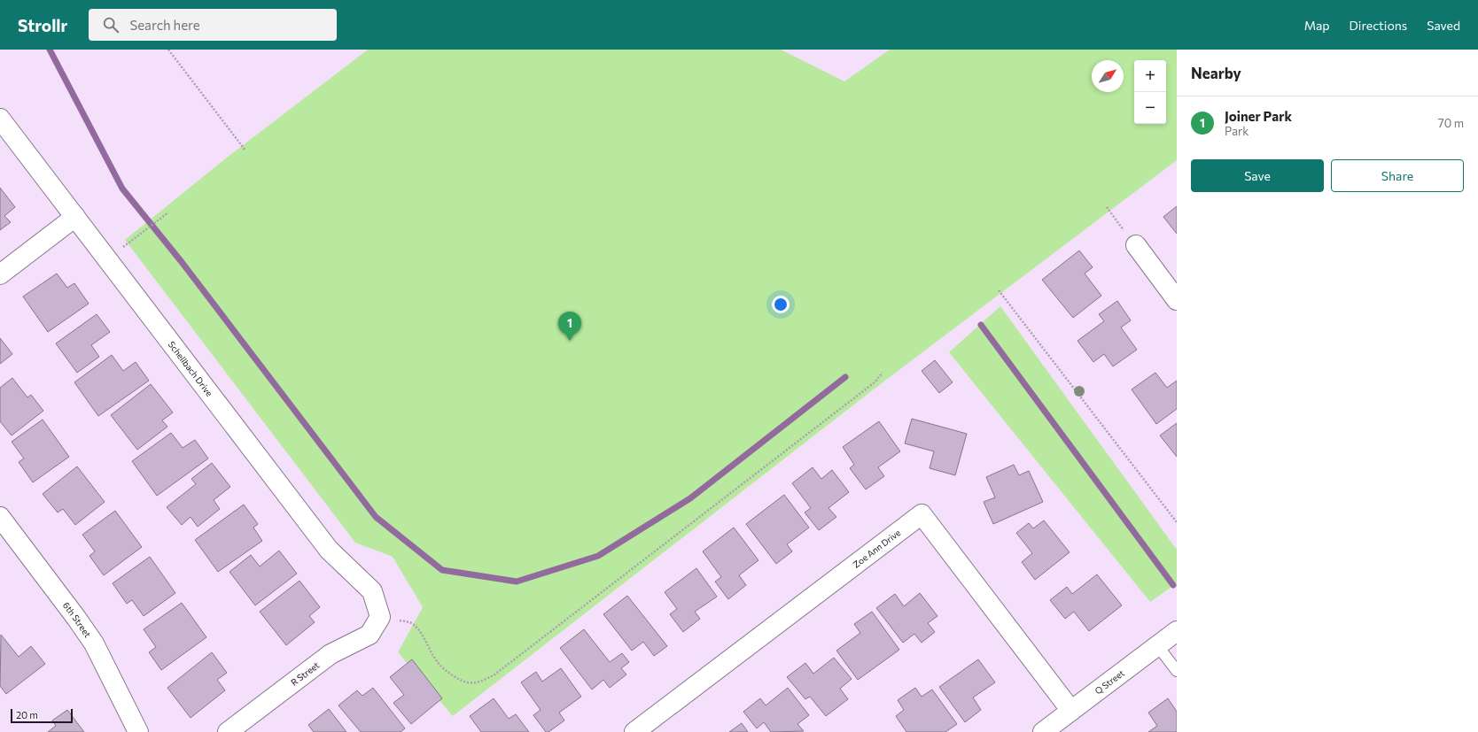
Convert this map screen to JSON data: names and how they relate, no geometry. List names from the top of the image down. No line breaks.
{"streets":{"street":["Schellbach Drive","Zoe Ann Drive","6th Street","R Street","Q Street"]},"crossings":[["Schellbach Drive","R Street"],["Zoe Ann Drive","Q Street"]],"scale_bar":"20 m","north":"top right","page":{"header":"Strollr","search":"Search here","nav":["Map","Directions","Saved"],"heading":"Nearby","map_buttons":["+","−"],"list":[{"mark":"1","name":"Joiner Park","note":"Park","value":"70 m"}],"buttons":["Save","Share"],"pins":"1","scale":"20 m"}}
